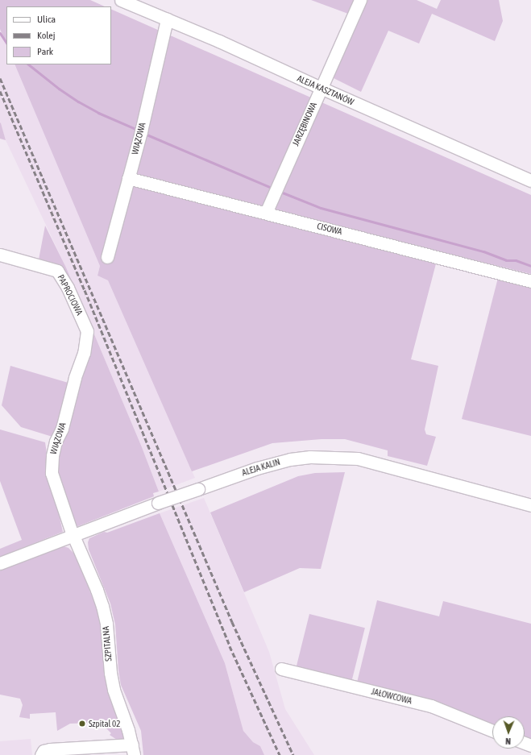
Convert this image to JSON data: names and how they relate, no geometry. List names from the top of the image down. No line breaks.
{"streets":{"street":["ALEJA KASZTANÓW","JARZĘBINOWA","WIĄZOWA","CISOWA","PAPROCIOWA","ALEJA KALIN","SZPITALNA","JAŁOWCOWA"]},"crossings":[["ALEJA KASZTANÓW","JARZĘBINOWA"],["ALEJA KASZTANÓW","WIĄZOWA"],["JARZĘBINOWA","CISOWA"],["WIĄZOWA","CISOWA"],["WIĄZOWA","PAPROCIOWA"],["WIĄZOWA","ALEJA KALIN"],["WIĄZOWA","SZPITALNA"],["ALEJA KALIN","SZPITALNA"]],"places":["Szpital 02"],"legend":["Ulica","Kolej","Park"],"north":"bottom"}
